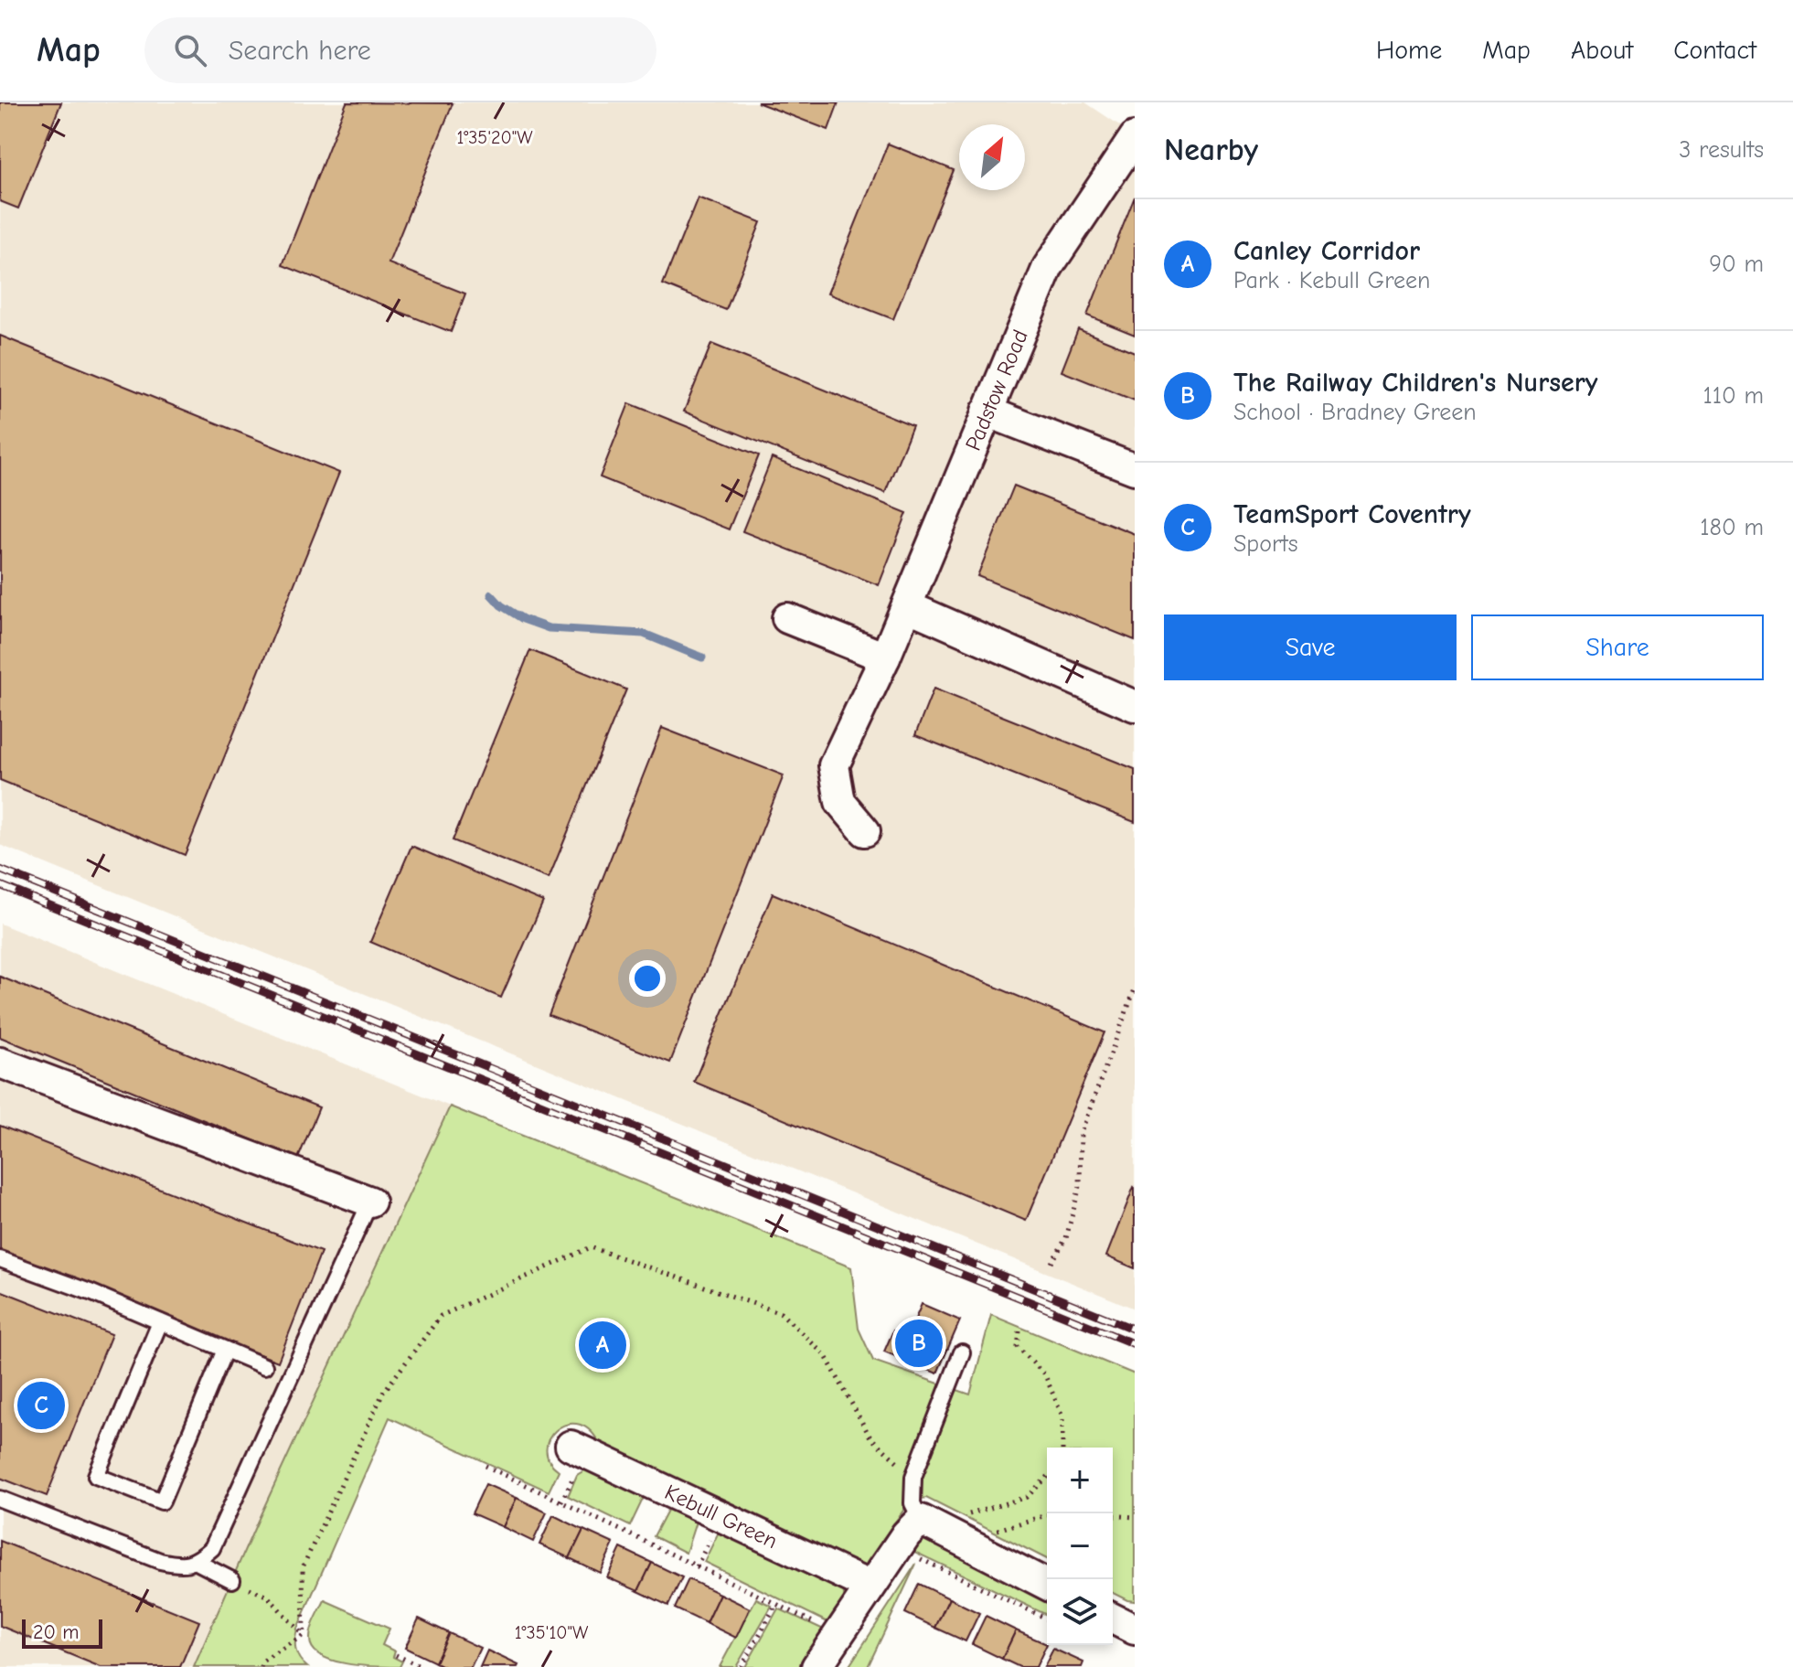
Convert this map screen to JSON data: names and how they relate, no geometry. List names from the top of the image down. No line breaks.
{"streets":{"street":["Padstow Road","Kebull Green"]},"scale_bar":"20 m","north":"top right","page":{"header":"Map","search":"Search here","nav":["Home","Map","About","Contact"],"heading":["Nearby","3 results"],"list":[{"mark":"A","name":"Canley Corridor","note":"Park · Kebull Green","value":"90 m"},{"mark":"B","name":"The Railway Children's Nursery","note":"School · Bradney Green","value":"110 m"},{"mark":"C","name":"TeamSport Coventry","note":"Sports","value":"180 m"}],"buttons":["Save","Share"],"pins":["B","A","C"],"map_buttons":["+","−"],"scale":"20 m"},"coordinates":["1°35'20\"W","1°35'10\"W"]}
